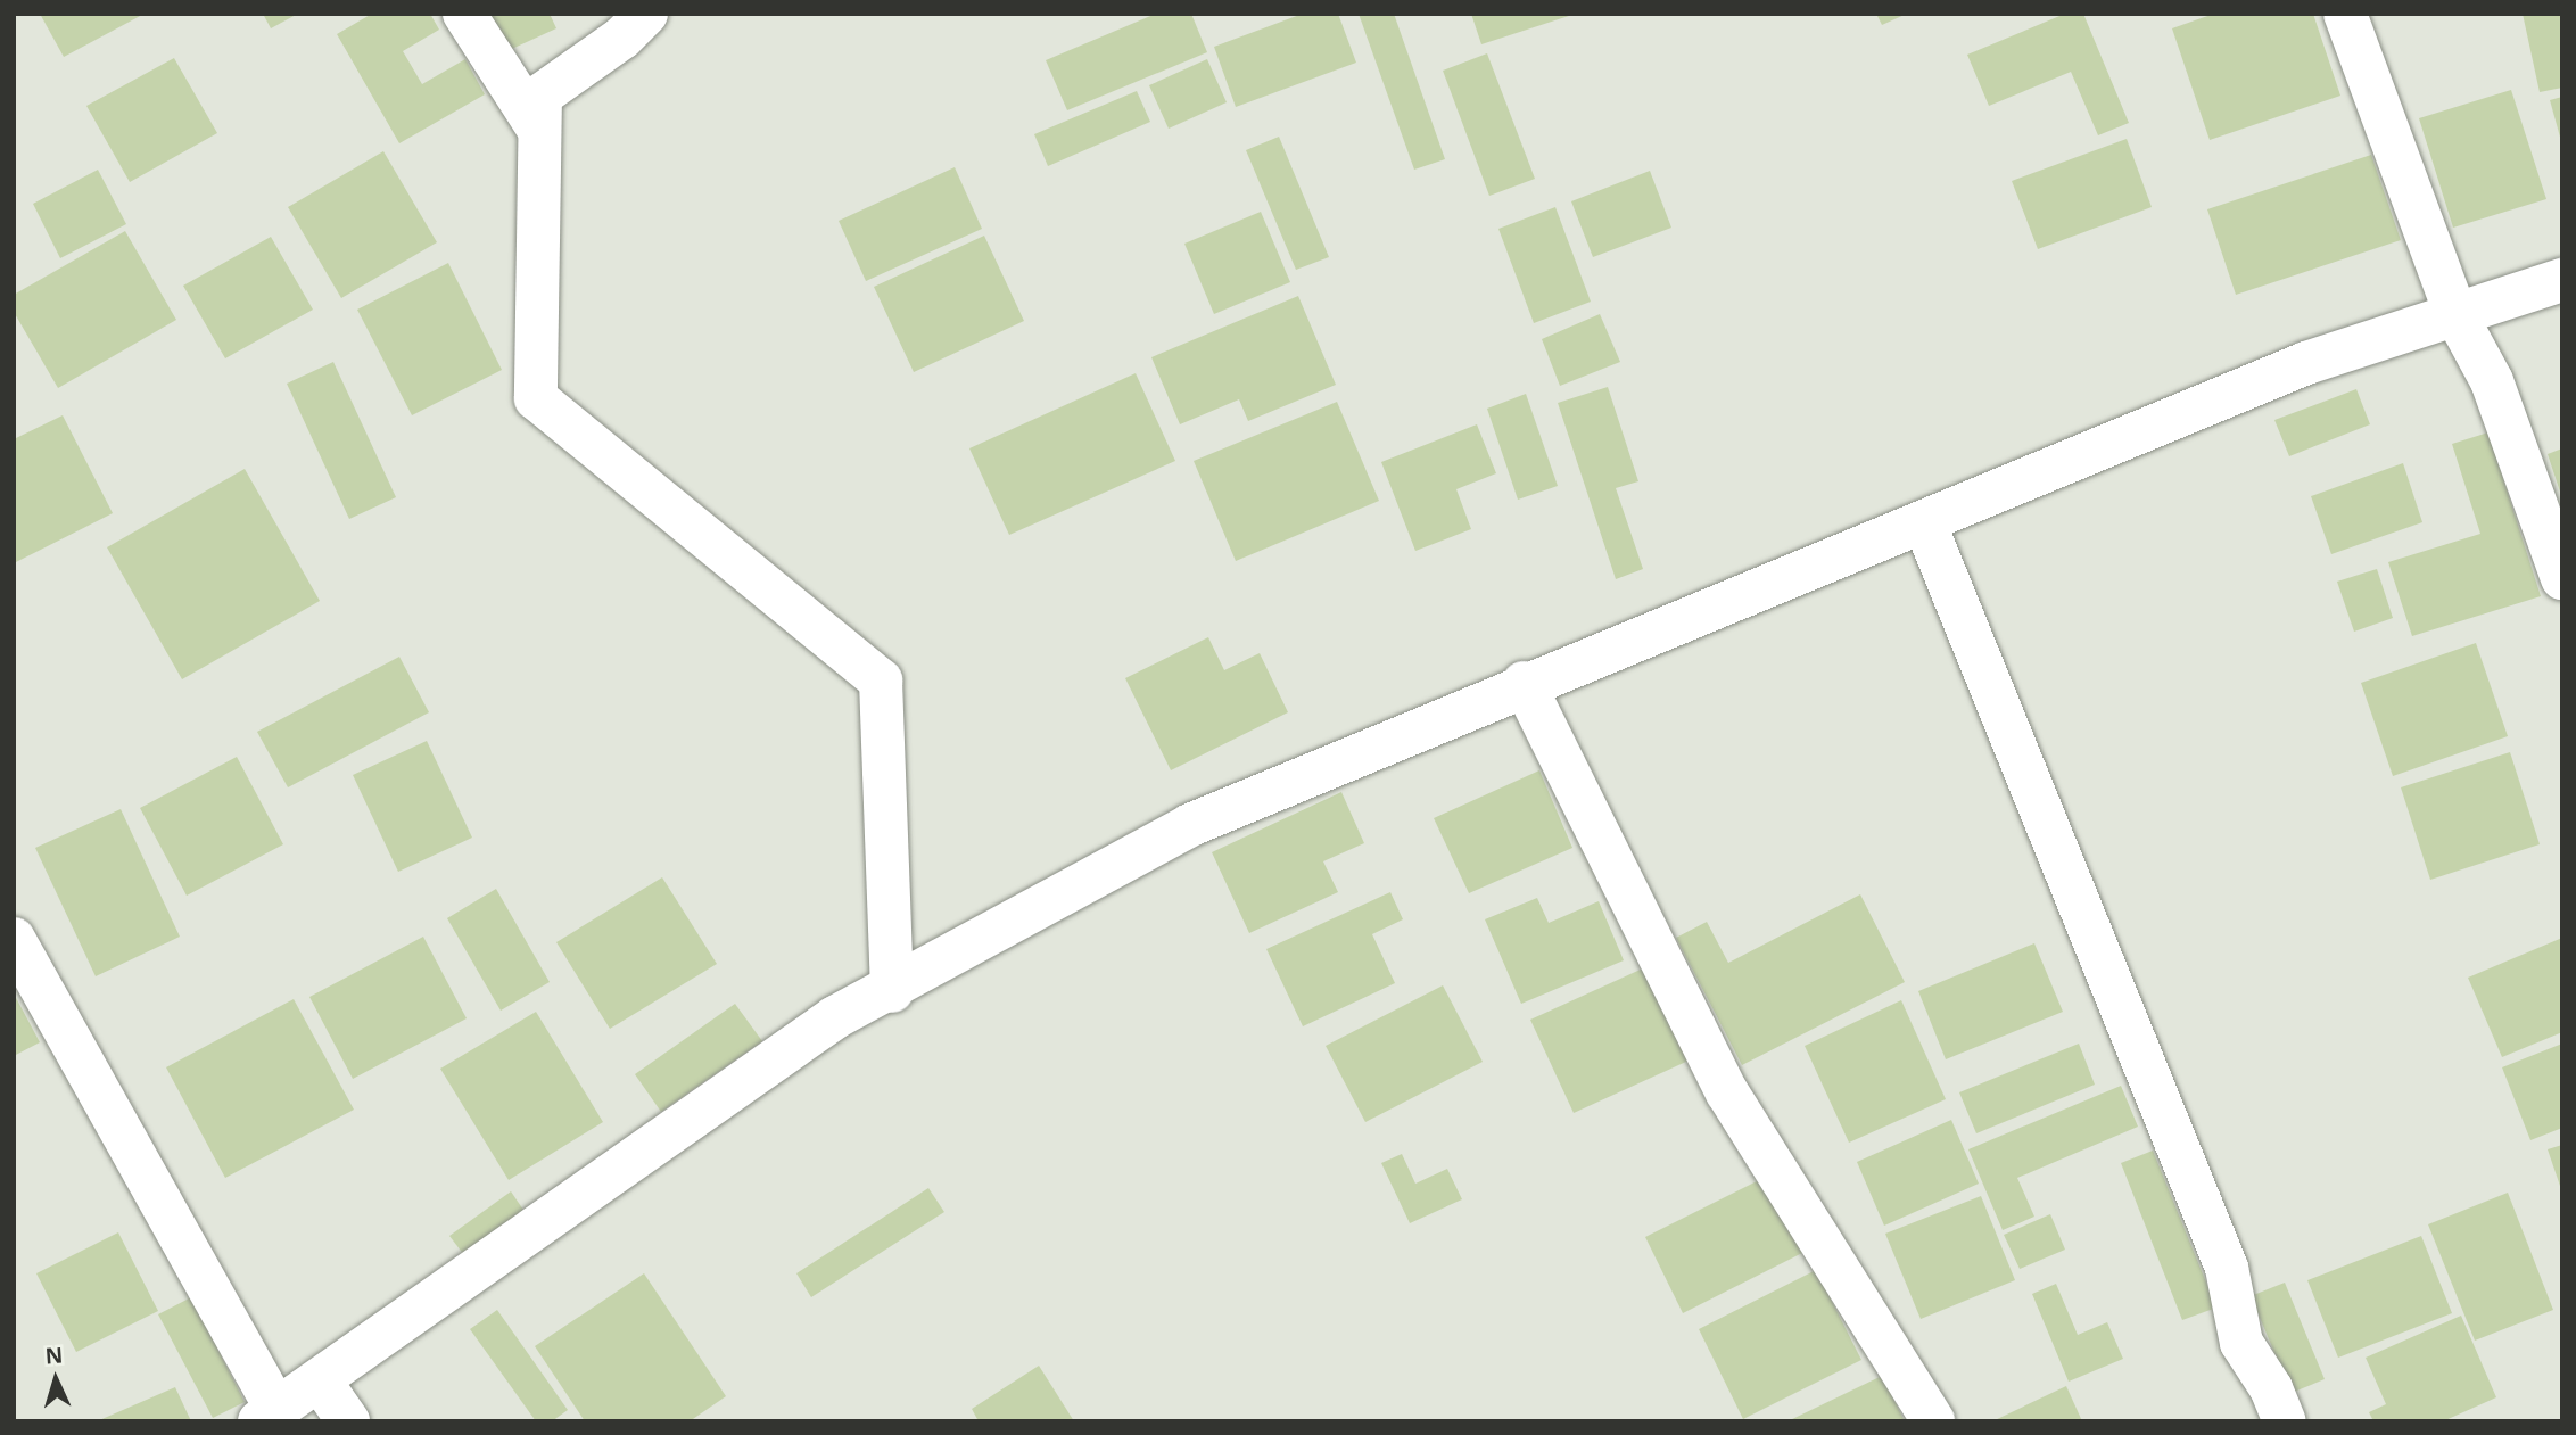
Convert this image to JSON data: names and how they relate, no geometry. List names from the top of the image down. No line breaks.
{"north":"top"}
